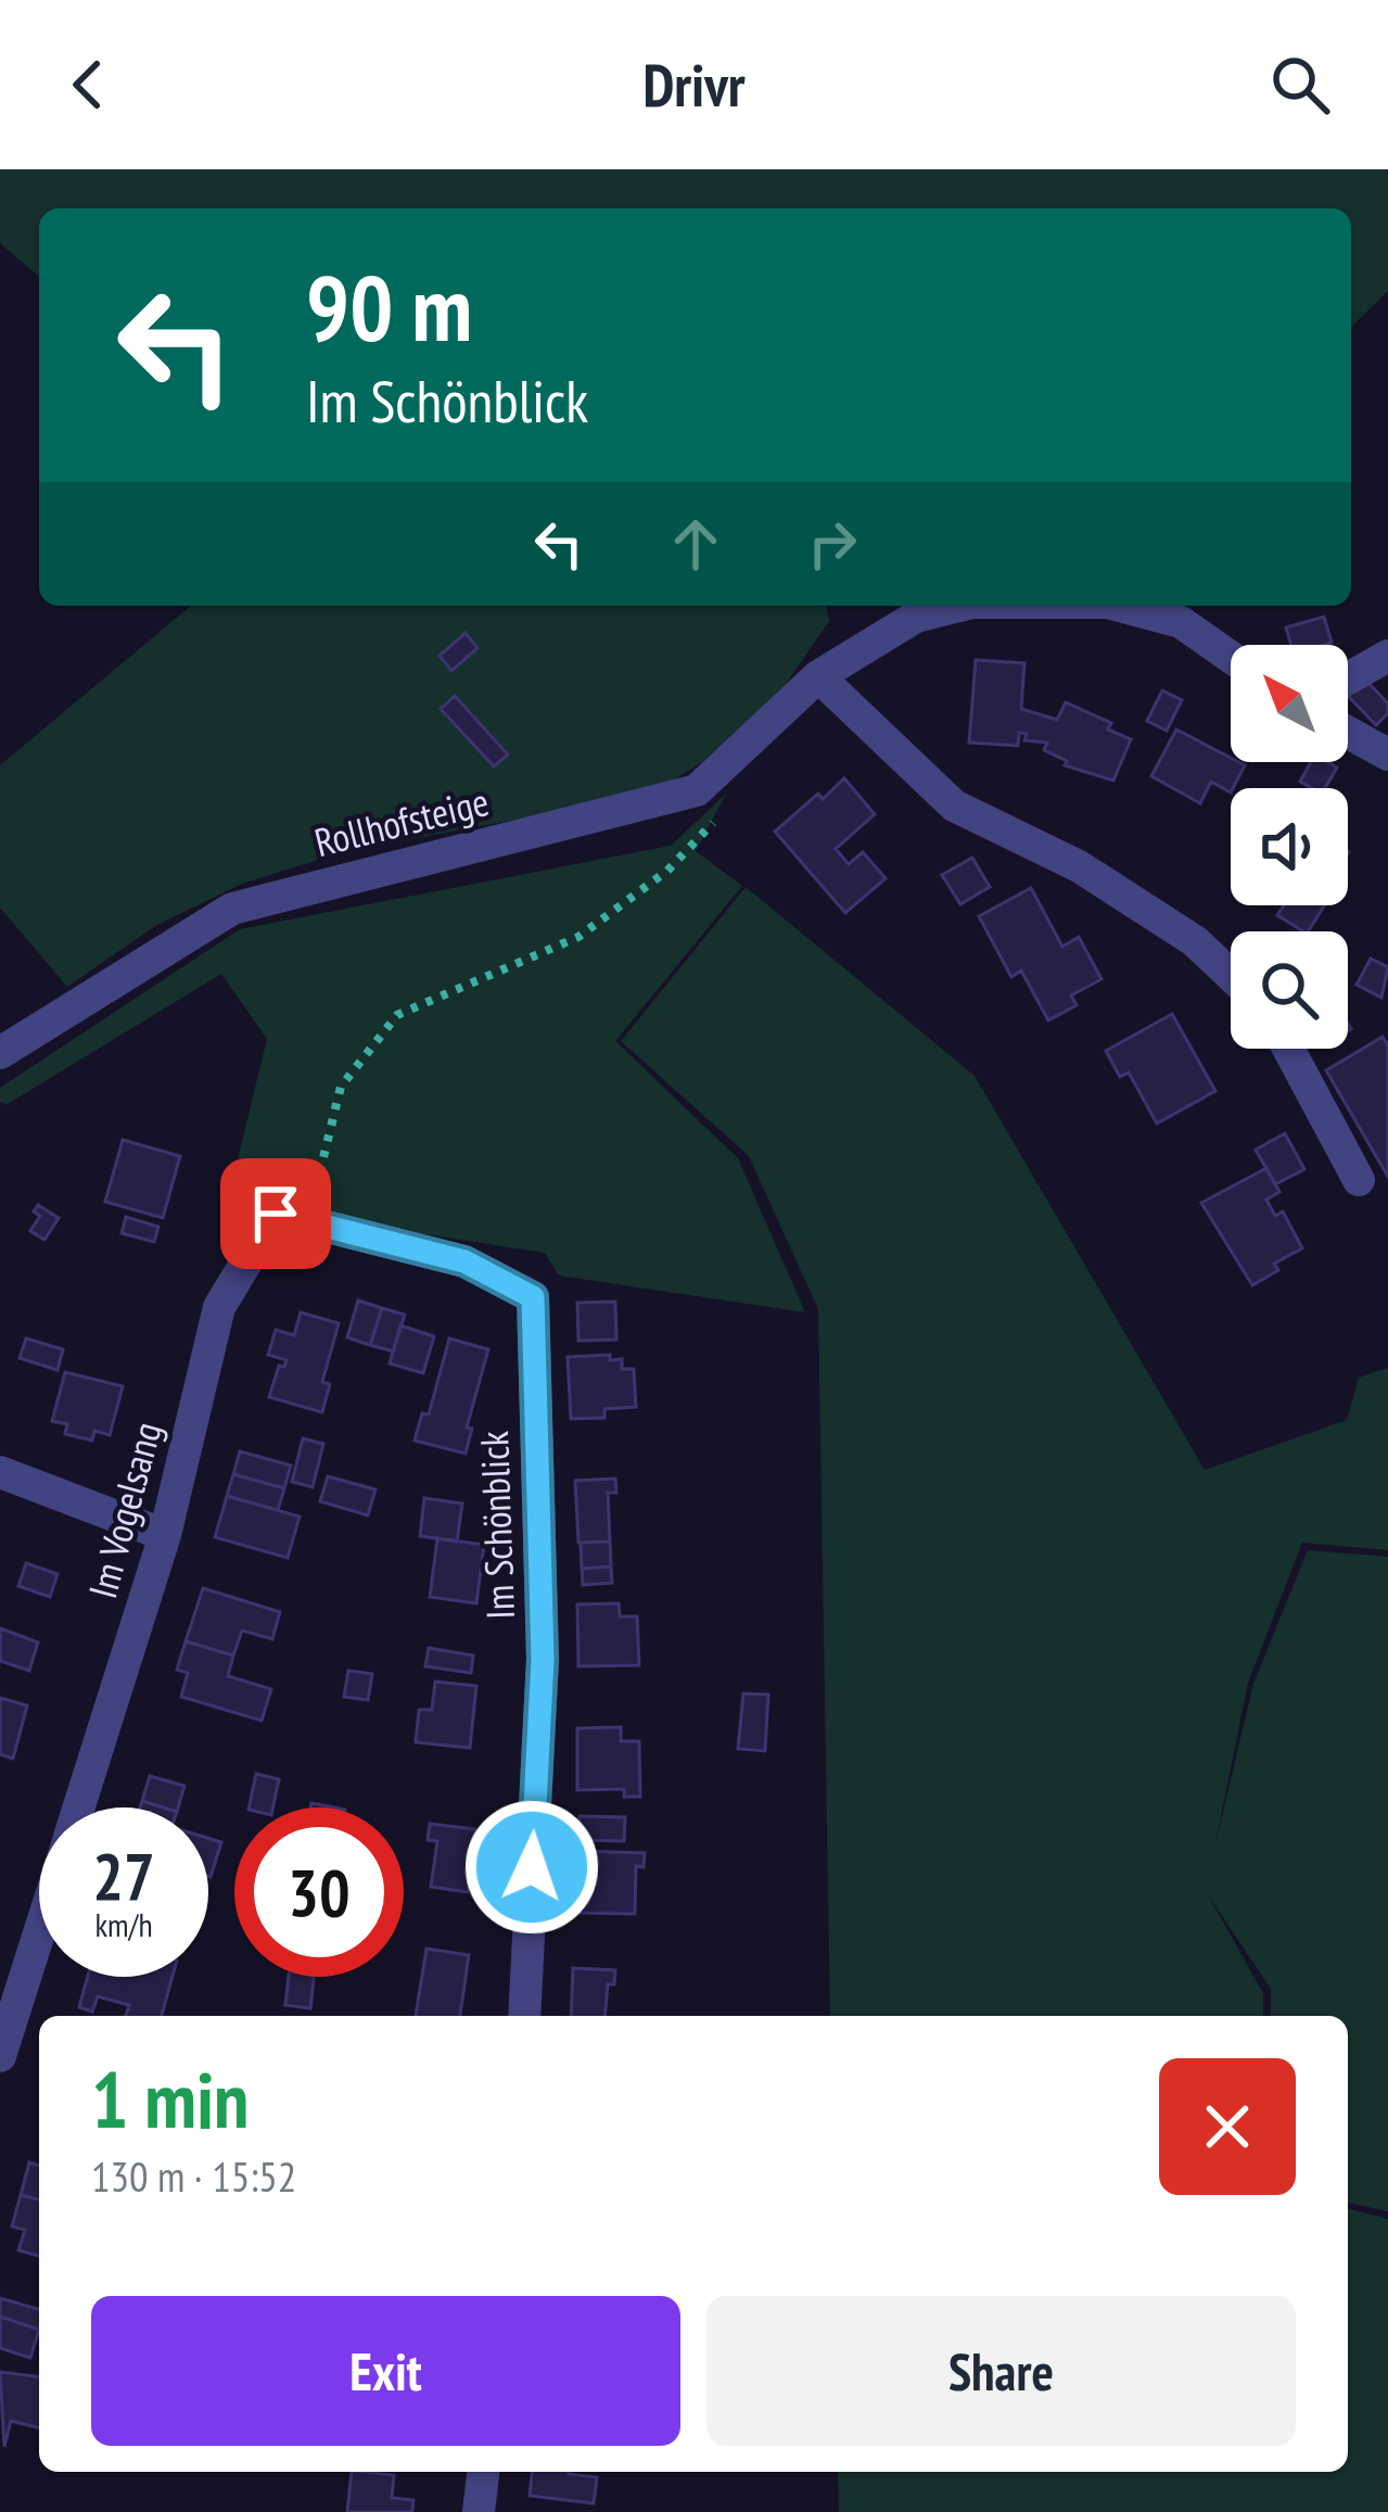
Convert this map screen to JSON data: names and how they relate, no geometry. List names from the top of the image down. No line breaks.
{"streets":{"street":["Rollhofsteige","Im Vogelsang","Im Schönblick"]},"crossings":[["Im Vogelsang","Im Schönblick"]],"north":"top left","page":{"header":"Drivr","turn":["90 m","Im Schönblick"],"speed":"27 km/h","limit":"30","heading":["1 min","130 m · 15:52"],"buttons":["Exit","Share"]}}
